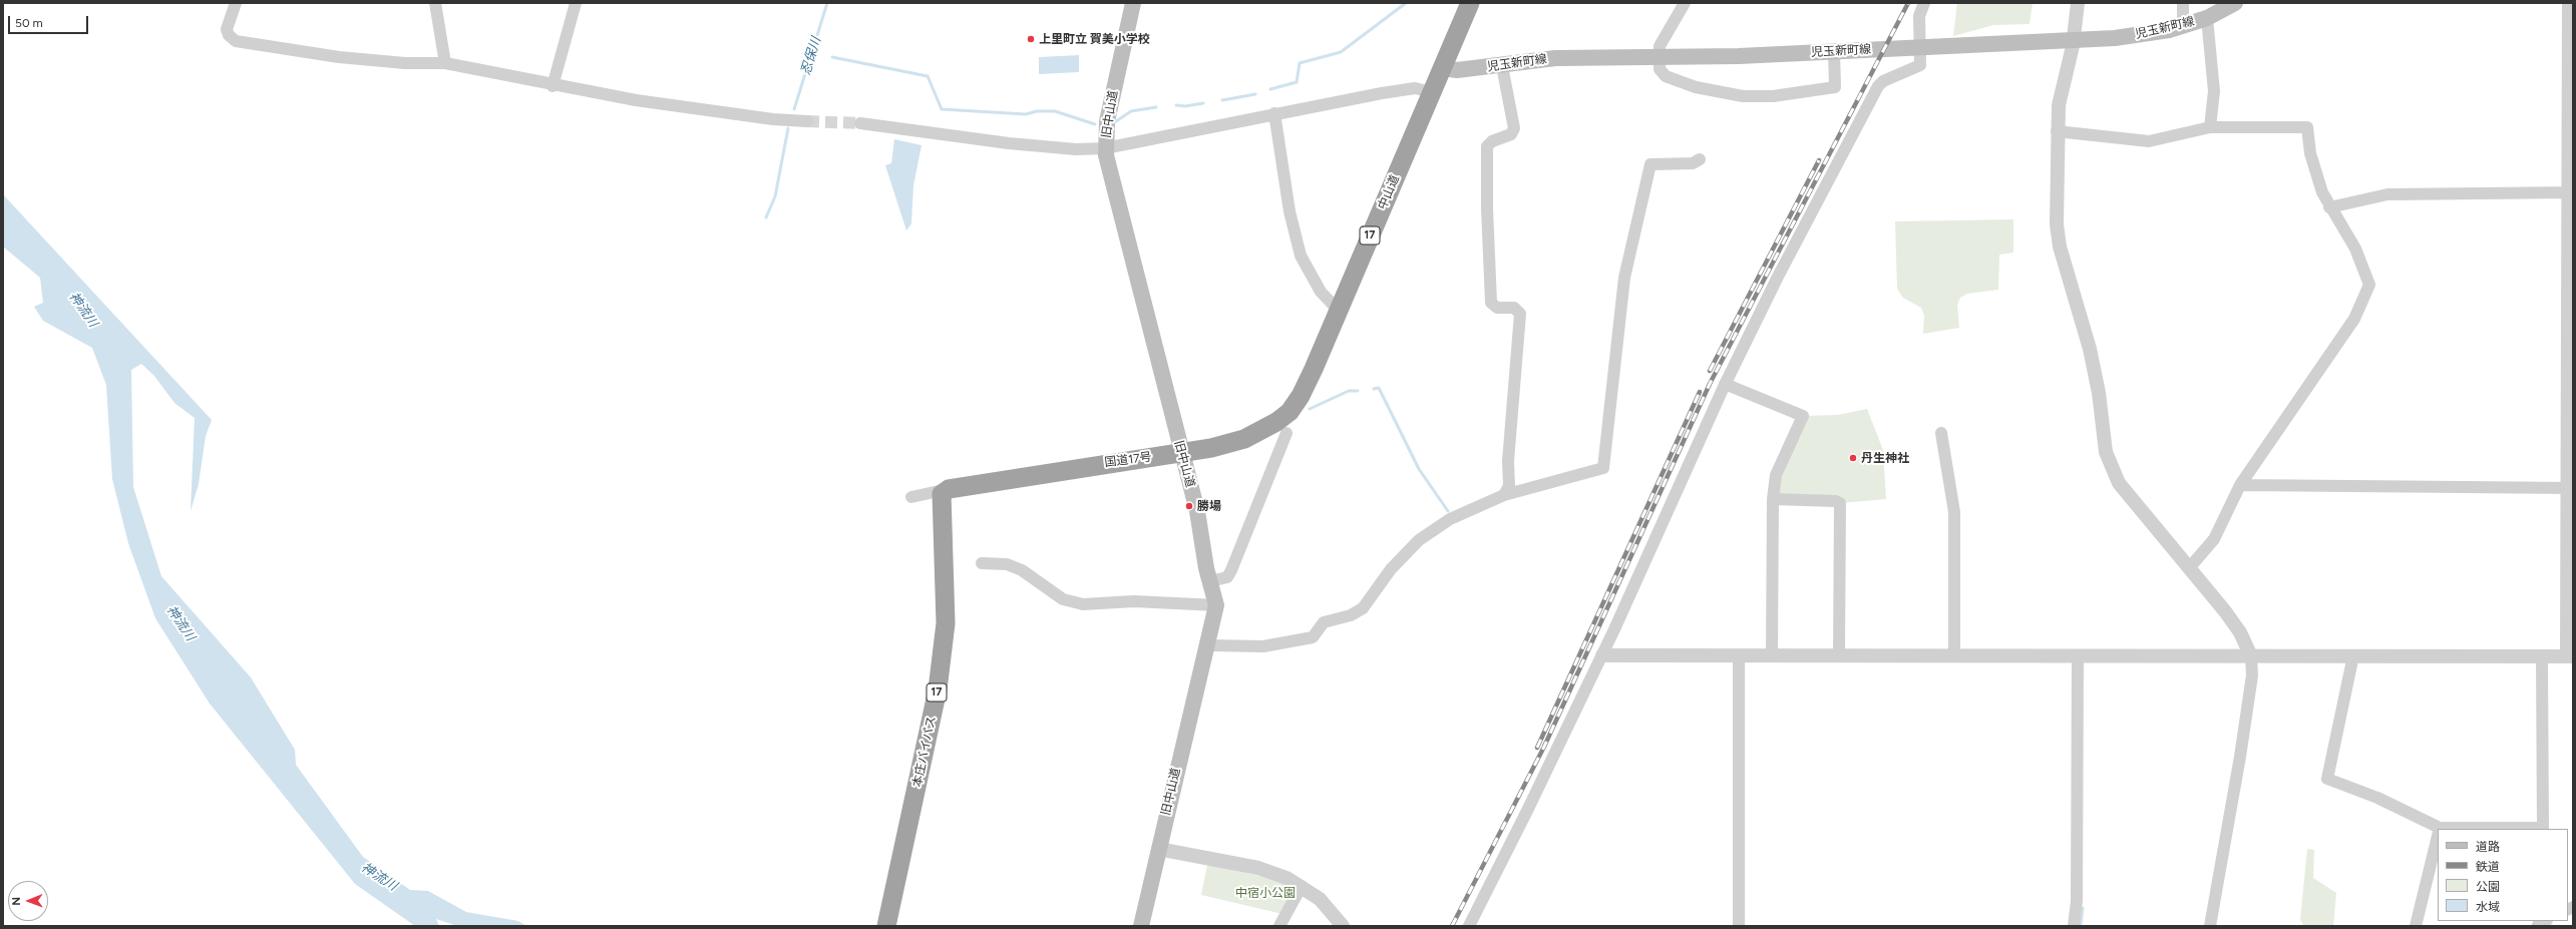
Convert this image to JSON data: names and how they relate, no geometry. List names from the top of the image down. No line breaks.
{"streets":{"highway":["中山道","17","国道17号","本庄バイパス"],"main road":["児玉新町線","旧中山道"]},"crossings":[["児玉新町線","中山道"],["旧中山道","国道17号"],["中山道","国道17号"],["国道17号","本庄バイパス"]],"water":["忍保川","神流川"],"parks":["中宿小公園"],"places":["上里町立 賀美小学校","丹生神社","勝場"],"legend":["道路","鉄道","公園","水域"],"scale_bar":"50 m","north":"left"}
